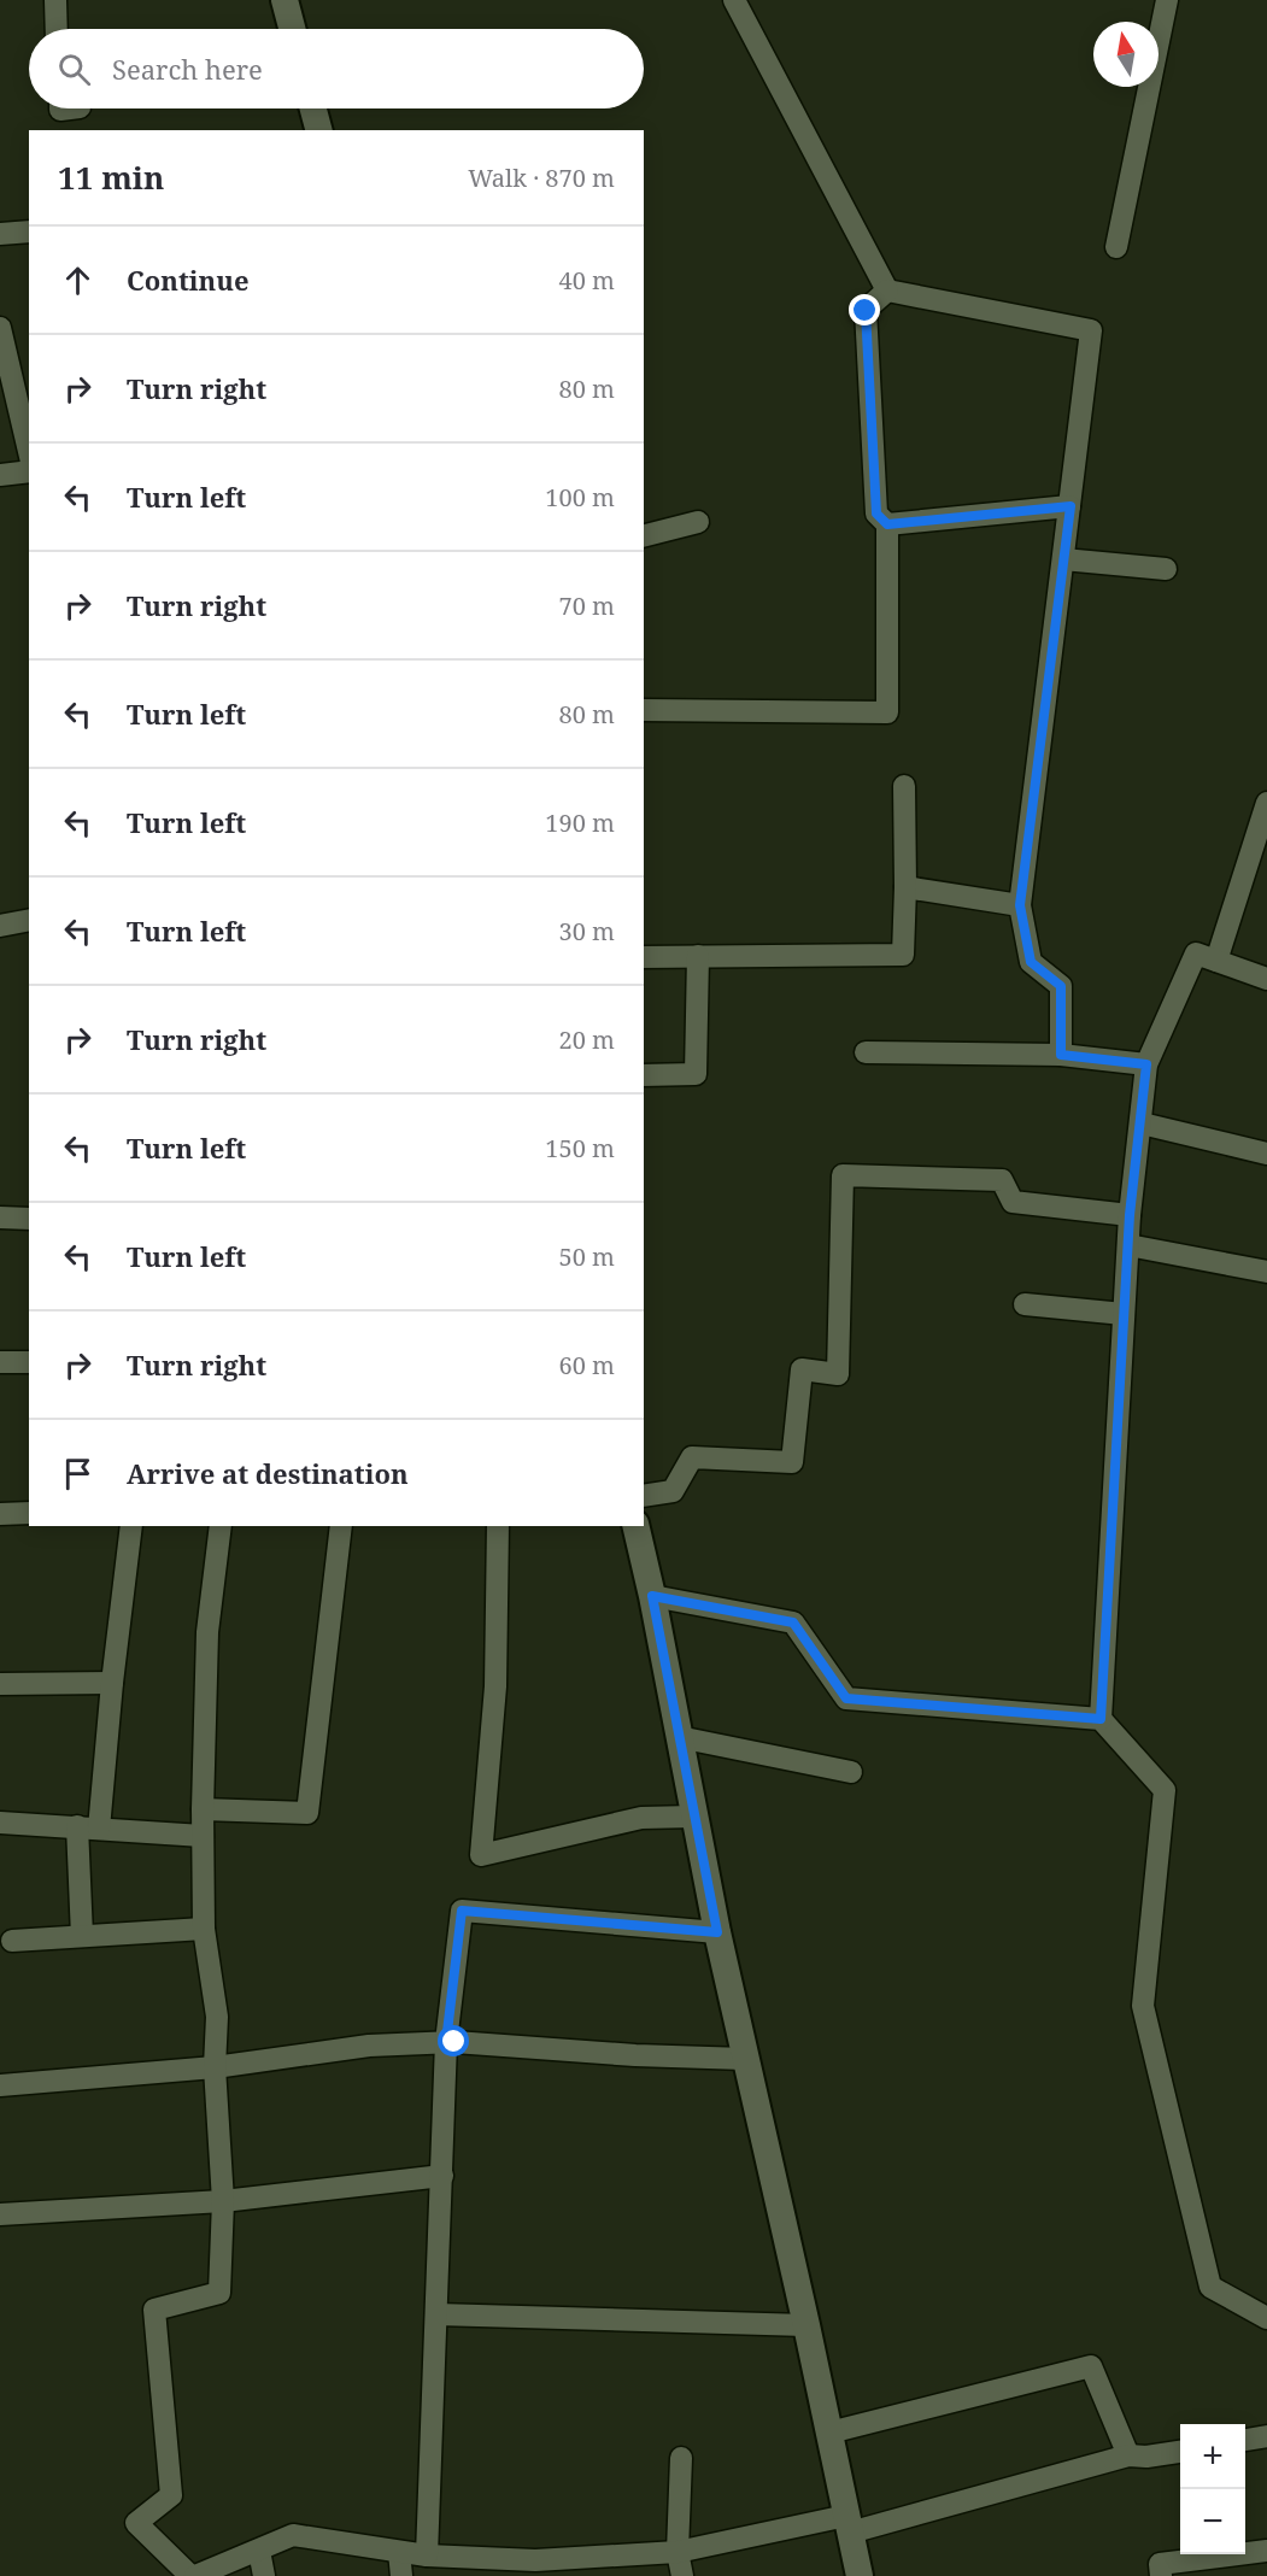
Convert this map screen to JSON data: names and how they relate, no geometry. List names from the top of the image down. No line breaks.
{"north":"top","page":{"search":"Search here","heading":["11 min","Walk · 870 m"],"list":[["Continue","40 m"],["Turn right","80 m"],["Turn left","100 m"],["Turn right","70 m"],["Turn left","80 m"],["Turn left","190 m"],["Turn left","30 m"],["Turn right","20 m"],["Turn left","150 m"],["Turn left","50 m"],["Turn right","60 m"],"Arrive at destination"],"map_buttons":["+","−"]}}
